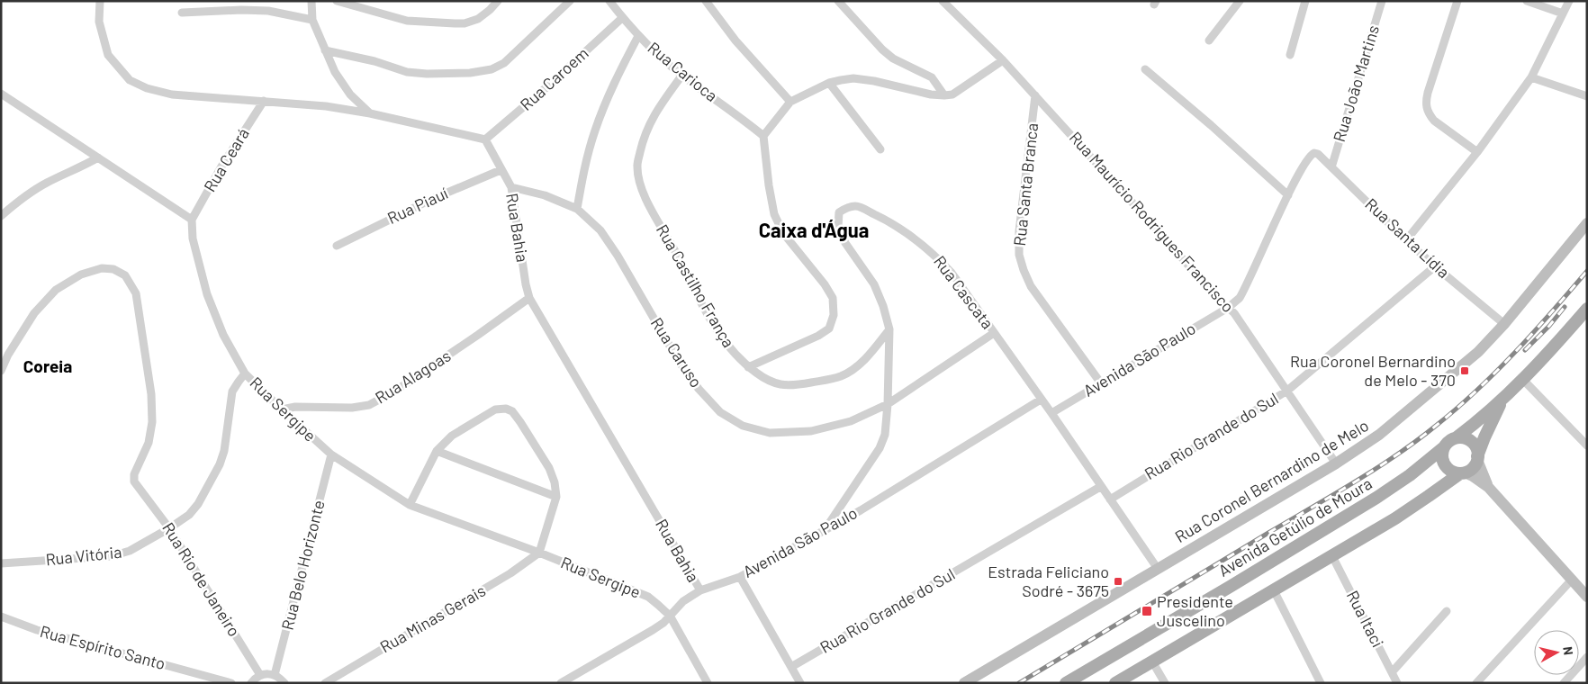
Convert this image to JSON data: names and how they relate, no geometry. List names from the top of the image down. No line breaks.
{"streets":{"main road":["Rua Coronel Bernardino de Melo","Avenida Getúlio de Moura"],"street":["Rua Carioca","Rua Caroem","Rua João Martins","Rua Ceará","Rua Santa Branca","Rua Piauí","Rua Maurício Rodrigues Francisco","Rua Bahia","Rua Santa Lídia","Rua Castilho França","Rua Cascata","Rua Caruso","Avenida São Paulo","Rua Alagoas","Rua Sergipe","Rua Rio Grande do Sul","Rua Vitória","Rua Belo Horizonte","Rua Rio de Janeiro","Rua Minas Gerais","Rua Itaci","Rua Espírito Santo"]},"crossings":[["Rua Carioca","Rua Caroem"],["Rua Carioca","Rua Castilho França"],["Rua Caroem","Rua Bahia"],["Rua João Martins","Rua Santa Lídia"],["Rua Ceará","Rua Sergipe"],["Rua Santa Branca","Rua Maurício Rodrigues Francisco"],["Rua Santa Branca","Avenida São Paulo"],["Rua Piauí","Rua Bahia"],["Rua Maurício Rodrigues Francisco","Avenida São Paulo"],["Rua Maurício Rodrigues Francisco","Rua Rio Grande do Sul"],["Rua Maurício Rodrigues Francisco","Rua Coronel Bernardino de Melo"],["Rua Bahia","Rua Caruso"],["Rua Bahia","Avenida São Paulo"],["Rua Bahia","Rua Alagoas"],["Rua Santa Lídia","Avenida São Paulo"],["Rua Santa Lídia","Rua Rio Grande do Sul"],["Rua Santa Lídia","Rua Coronel Bernardino de Melo"],["Rua Castilho França","Rua Cascata"],["Rua Cascata","Rua Caruso"],["Rua Cascata","Avenida São Paulo"],["Rua Cascata","Rua Rio Grande do Sul"],["Rua Cascata","Rua Coronel Bernardino de Melo"],["Avenida São Paulo","Rua Sergipe"],["Rua Alagoas","Rua Sergipe"],["Rua Sergipe","Rua Vitória"],["Rua Sergipe","Rua Belo Horizonte"],["Rua Sergipe","Rua Minas Gerais"],["Rua Vitória","Rua Rio de Janeiro"]],"districts":["Caixa d'Água","Coreia"],"places":{"transit":["Rua Coronel Bernardino de Melo - 370","Estrada Feliciano Sodré - 3675","Presidente Juscelino"]},"north":"right"}
